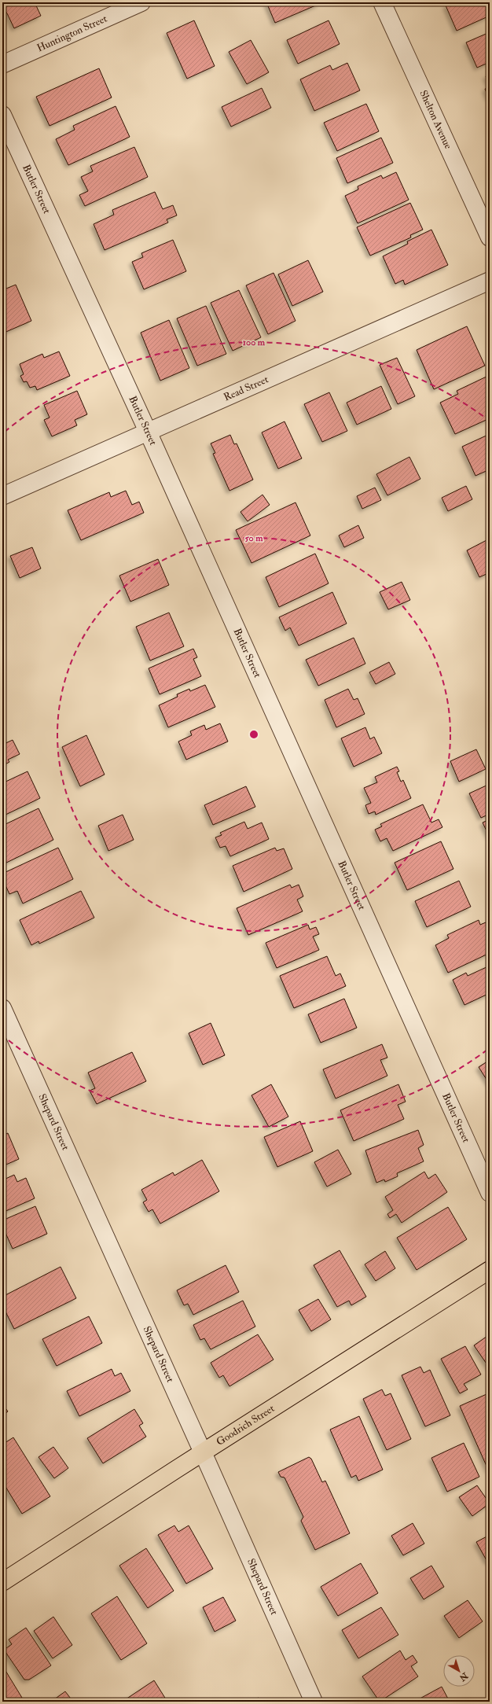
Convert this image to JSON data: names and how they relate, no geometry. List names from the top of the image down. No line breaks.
{"streets":{"main road":["Goodrich Street"],"street":["Huntington Street","Shelton Avenue","Butler Street","Read Street","Shepard Street"]},"crossings":[["Butler Street","Read Street"],["Shepard Street","Goodrich Street"]],"north":"bottom right","rings":["100 m","50 m"]}
